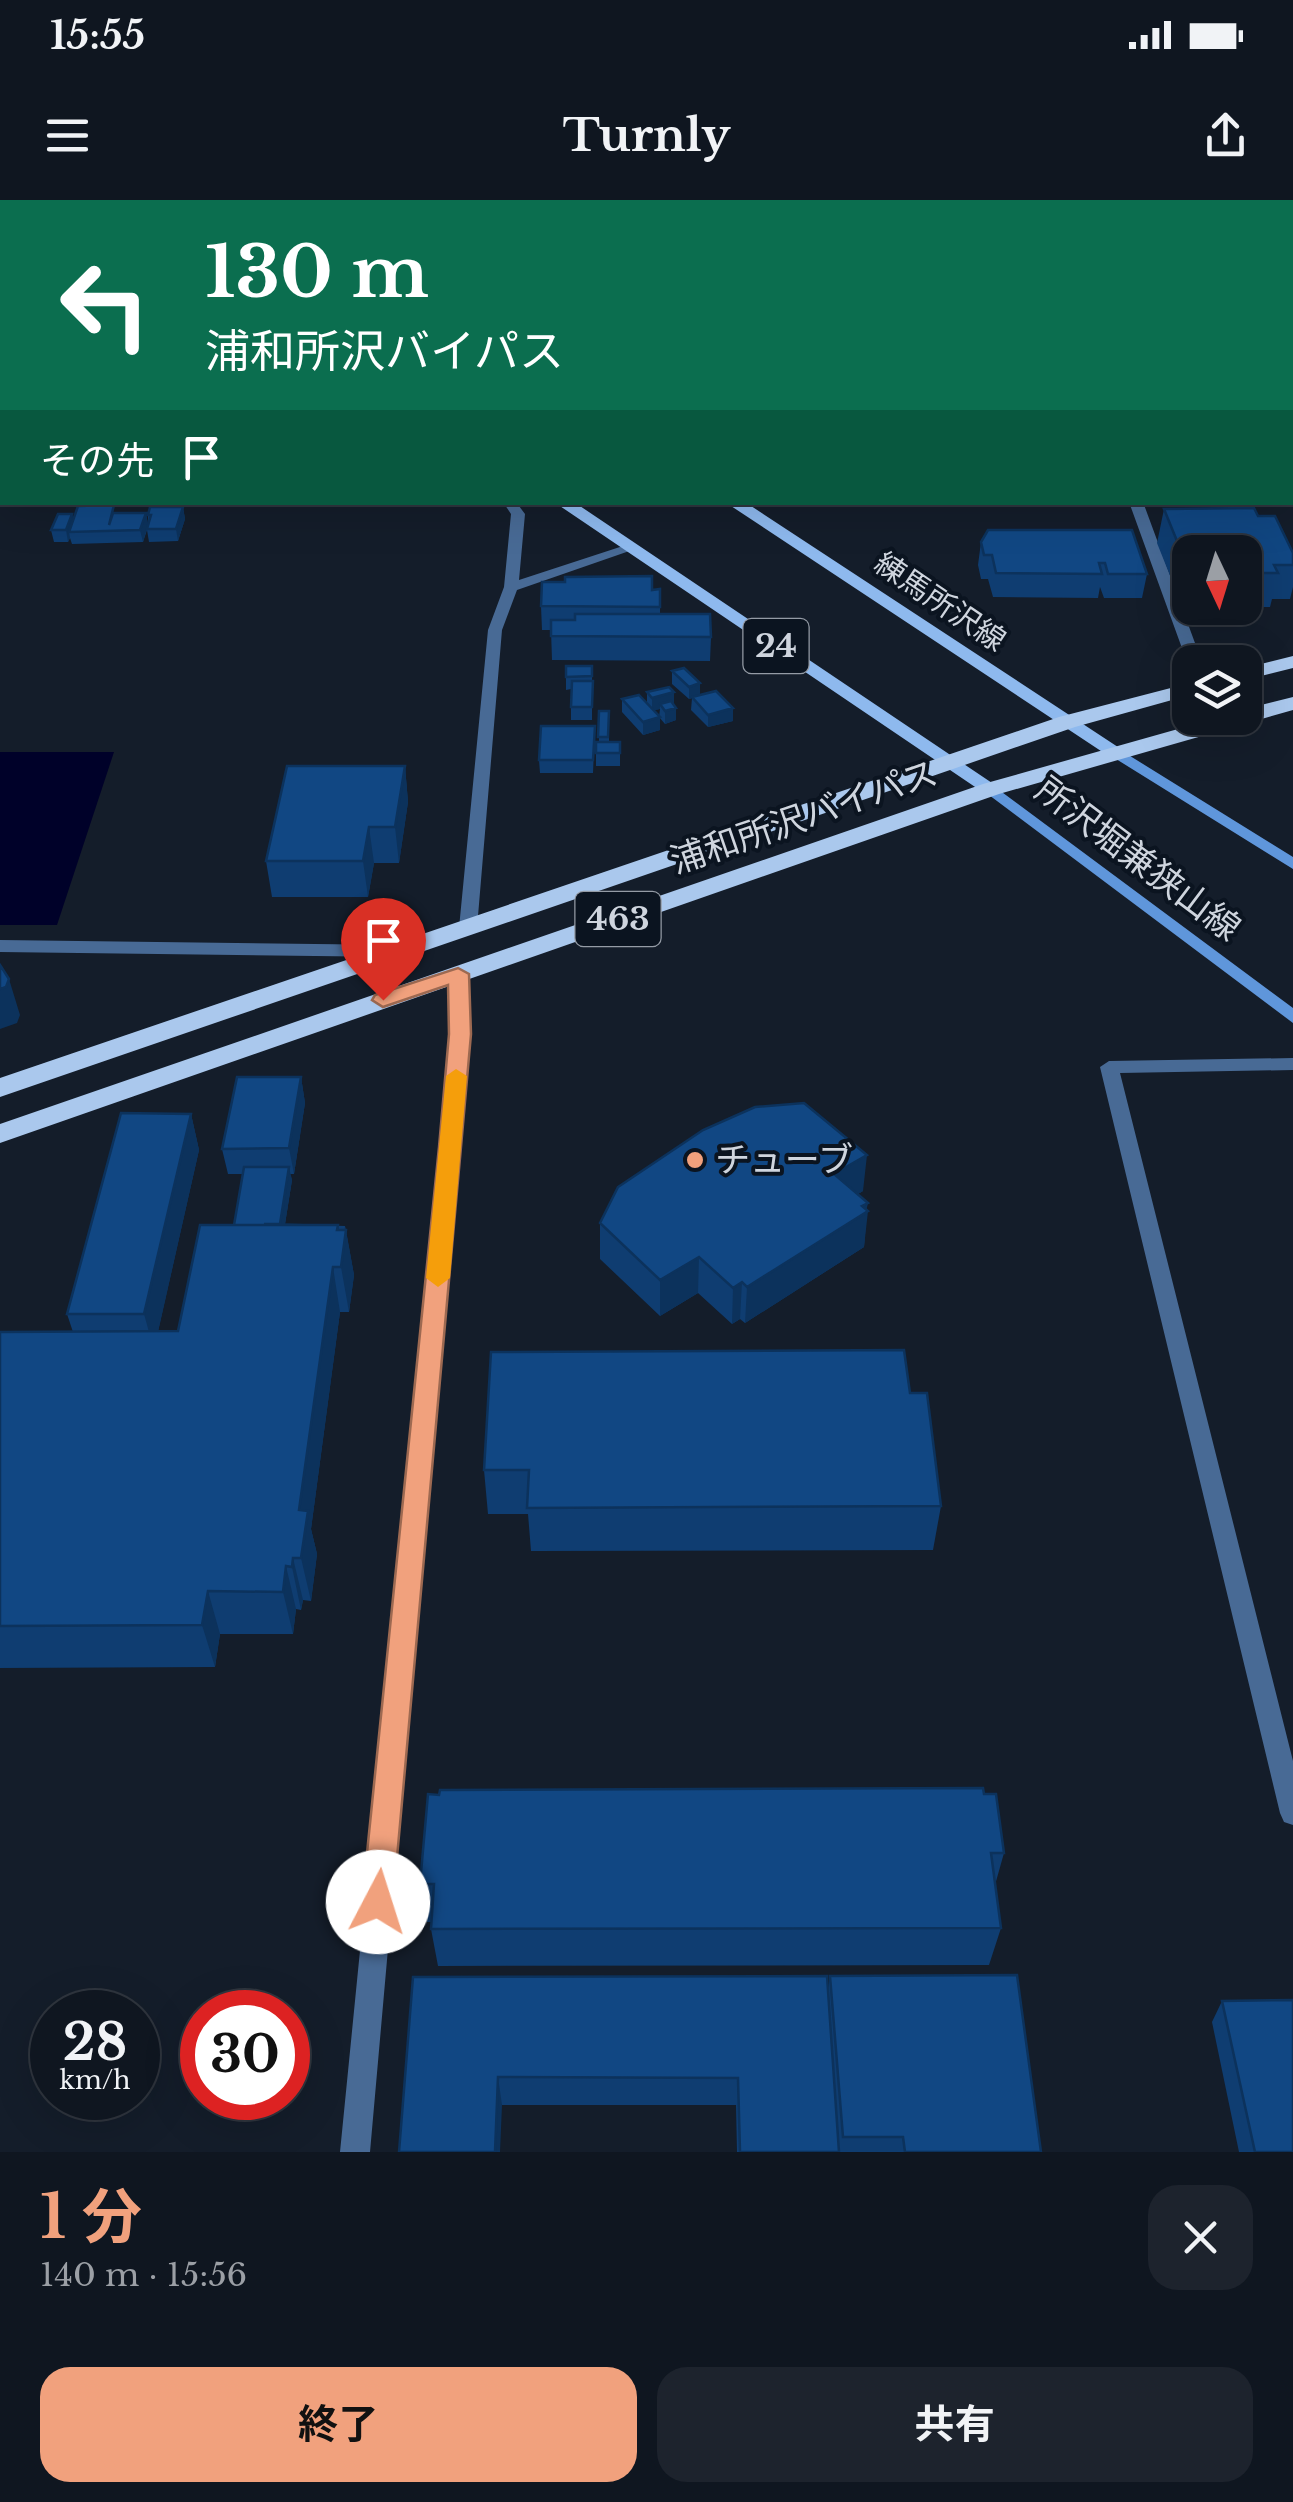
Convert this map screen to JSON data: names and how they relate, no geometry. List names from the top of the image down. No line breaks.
{"streets":{"highway":["浦和所沢バイパス","463"],"main road":["練馬所沢線","24","所沢堀兼狭山線"]},"crossings":[["練馬所沢線","浦和所沢バイパス"],["練馬所沢線","所沢堀兼狭山線"],["24","浦和所沢バイパス"],["24","所沢堀兼狭山線"],["浦和所沢バイパス","所沢堀兼狭山線"]],"places":["チューブ"],"north":"bottom","page":{"status":"15:55","header":"Turnly","turn":["130 m","浦和所沢バイパス"],"then":"その先","speed":"28 km/h","limit":"30","heading":["1 分","140 m · 15:56"],"buttons":["終了","共有"]}}
